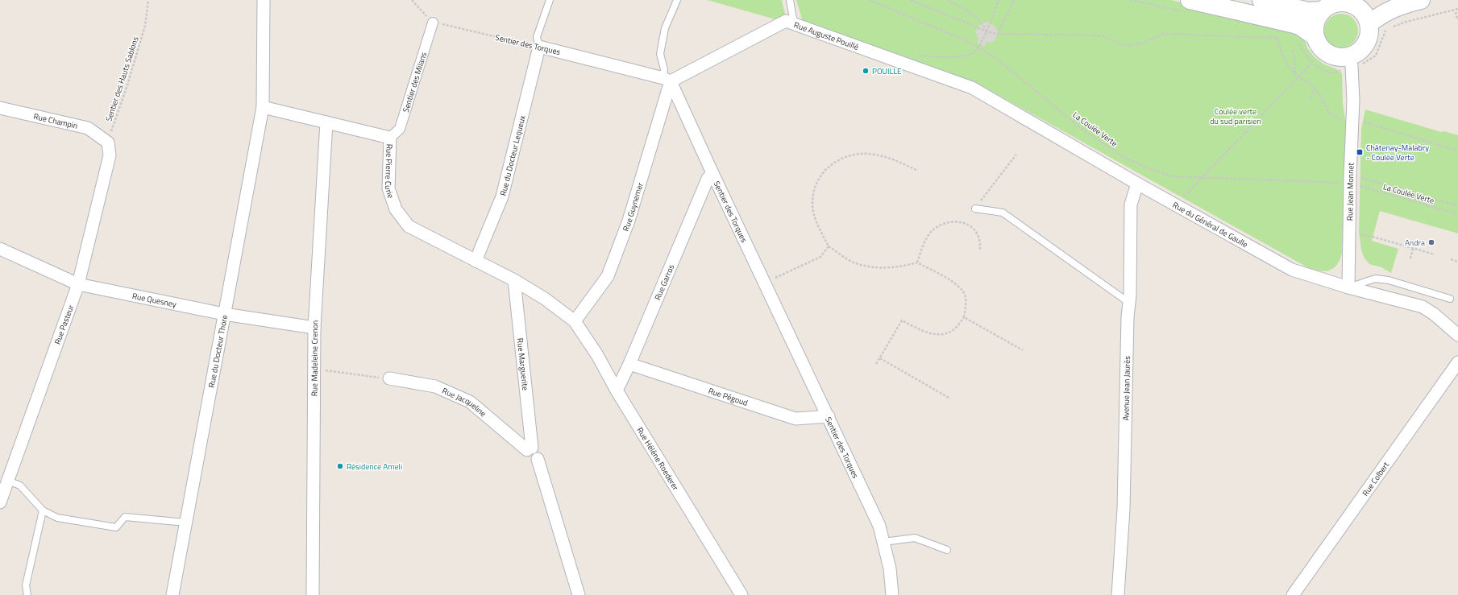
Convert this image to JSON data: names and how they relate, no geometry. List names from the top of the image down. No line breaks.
{"streets":{"street":["Rue Auguste Pouillé","Sentier des Torques","Sentier des Milans","Rue Champin","Rue du Docteur Lequeux","Rue Pierre Curie","Rue Jean Monnet","Rue Guynemer","Rue du Général de Gaulle","Rue Garros","Rue Quesney","Rue Pasteur","Rue du Docteur Thore","Rue Madeleine Crenon","Rue Marguerite","Avenue Jean Jaurès","Rue Pégoud","Rue Jacqueline","Rue Hélène Roederer","Rue Colbert"],"path":["Sentier des Hauts Sablons","La Coulée Verte"]},"crossings":[["Rue Auguste Pouillé","Sentier des Torques"],["Rue Auguste Pouillé","Rue Guynemer"],["Rue Auguste Pouillé","Rue du Général de Gaulle"],["Sentier des Torques","Sentier des Milans"],["Sentier des Torques","Rue du Docteur Lequeux"],["Sentier des Torques","Rue Guynemer"],["Sentier des Torques","Rue Garros"],["Sentier des Torques","Rue Pégoud"],["Sentier des Hauts Sablons","Rue Champin"],["Sentier des Hauts Sablons","Rue Pasteur"],["Sentier des Milans","Rue Pierre Curie"],["Rue Champin","Rue Pasteur"],["Rue du Docteur Lequeux","Rue Pierre Curie"],["Rue Pierre Curie","Rue Guynemer"],["Rue Pierre Curie","Rue du Docteur Thore"],["Rue Pierre Curie","Rue Madeleine Crenon"],["Rue Pierre Curie","Rue Marguerite"],["Rue Pierre Curie","Rue Hélène Roederer"],["Rue Jean Monnet","Rue du Général de Gaulle"],["Rue Guynemer","Rue Hélène Roederer"],["Rue du Général de Gaulle","Avenue Jean Jaurès"],["Rue Garros","Rue Pégoud"],["Rue Garros","Rue Hélène Roederer"],["Rue Quesney","Rue Pasteur"],["Rue Quesney","Rue du Docteur Thore"],["Rue Quesney","Rue Madeleine Crenon"],["Rue Marguerite","Rue Jacqueline"]],"parks":["Coulée verte du sud parisien"],"places":{"other":["POUILLE","Andra","Résidence Ameli"],"transit":["Châtenay-Malabry - Coulée Verte"]}}
